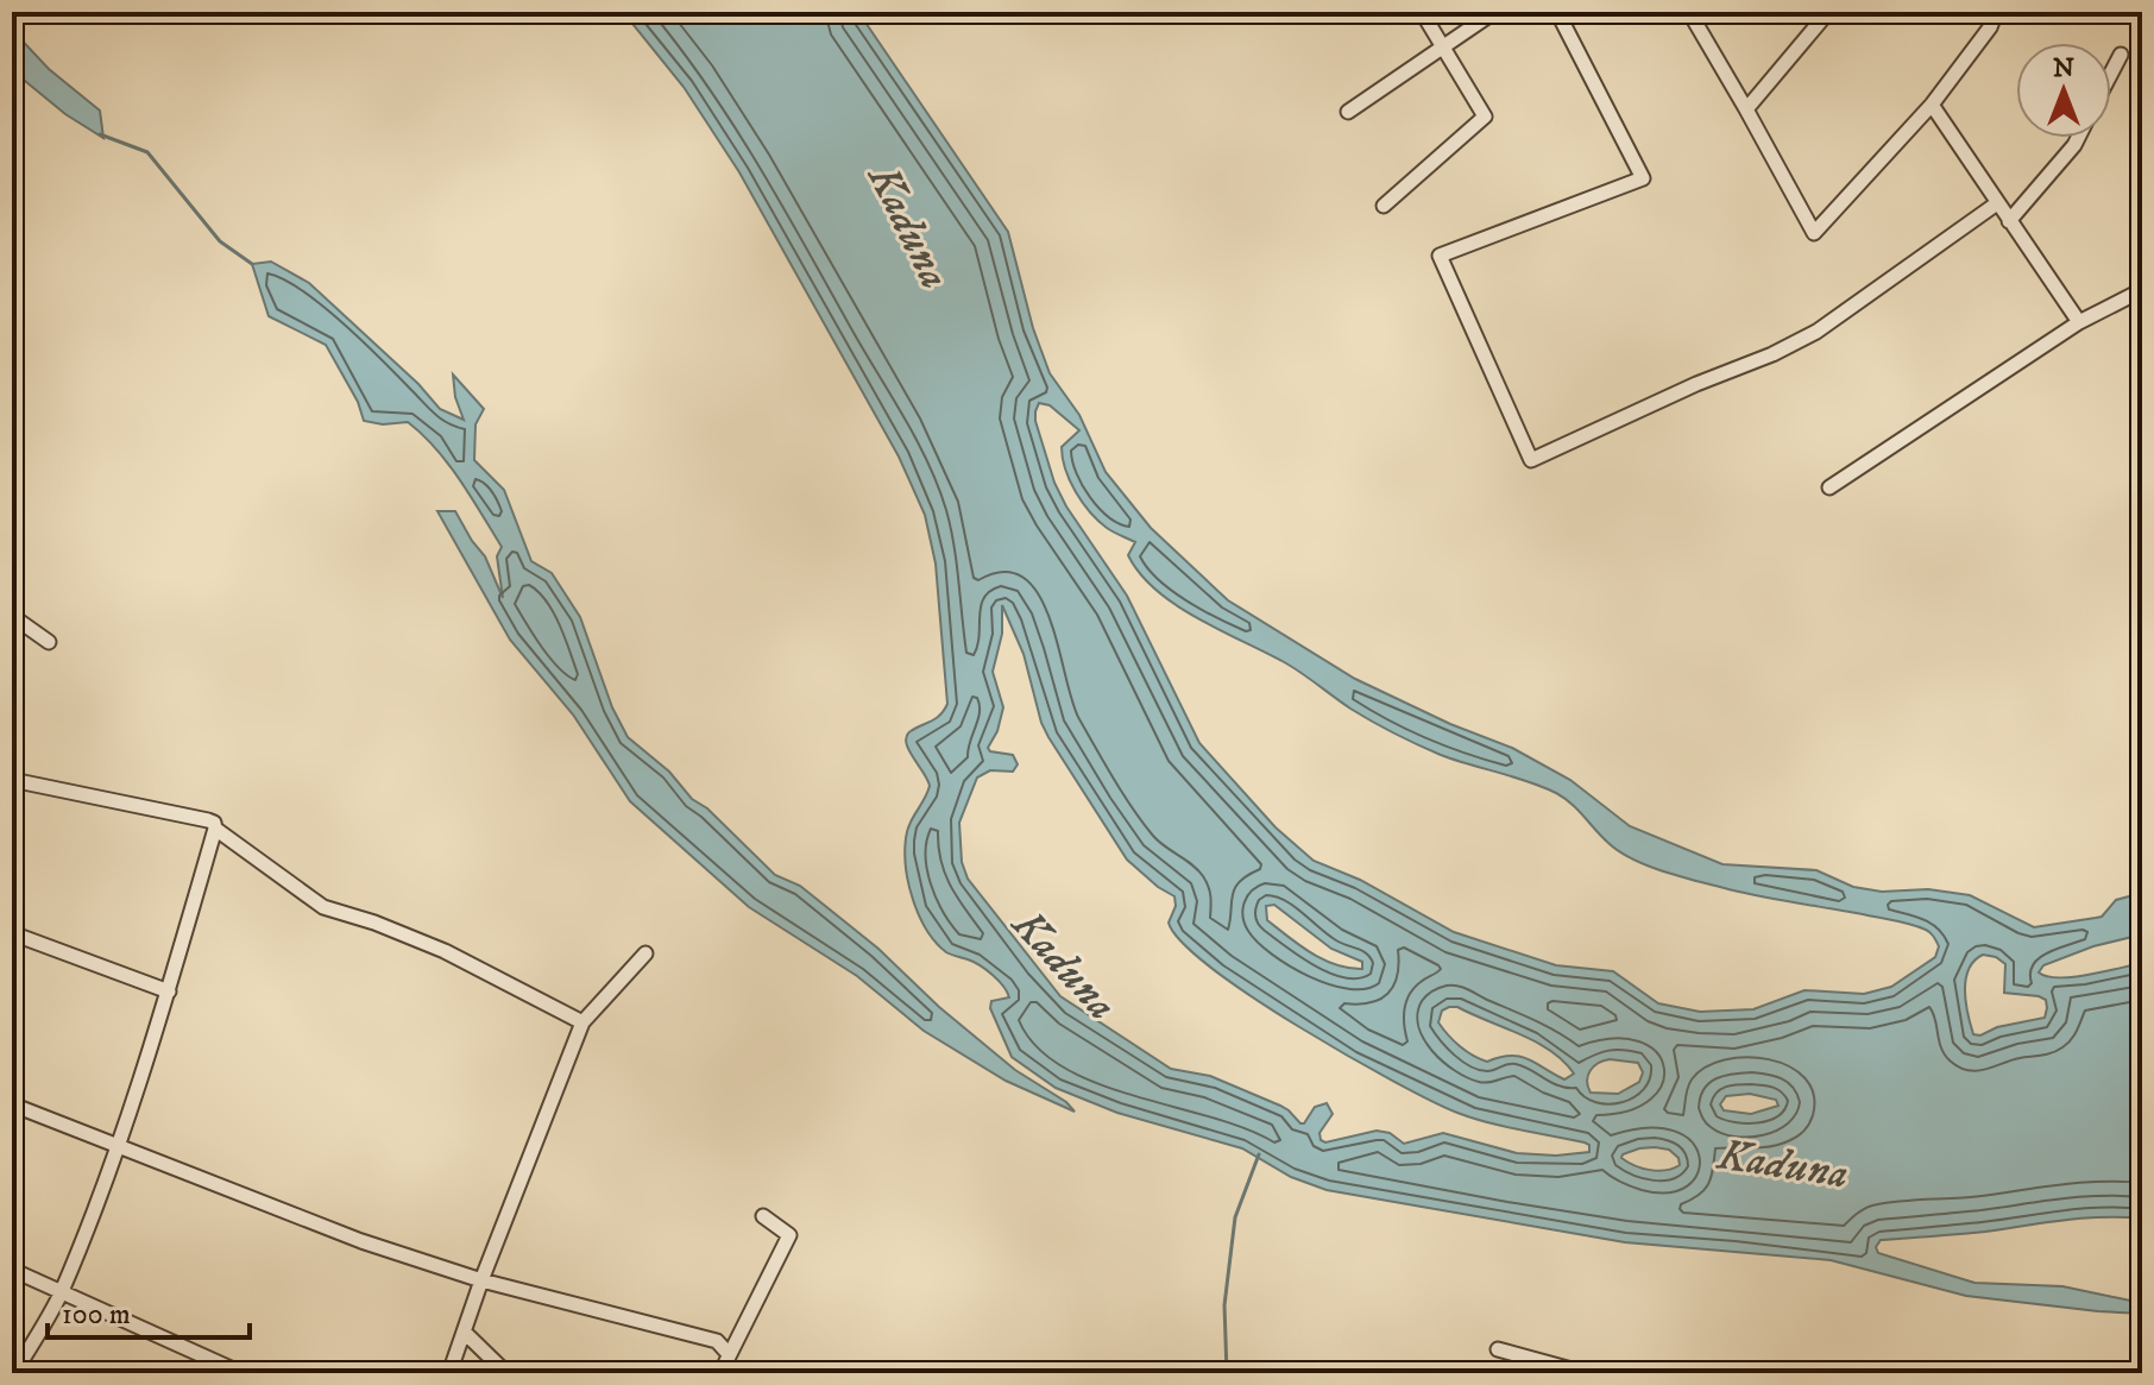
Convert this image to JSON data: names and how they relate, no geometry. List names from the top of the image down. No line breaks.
{"water":["Kaduna"],"scale_bar":"100 m","north":"top"}
